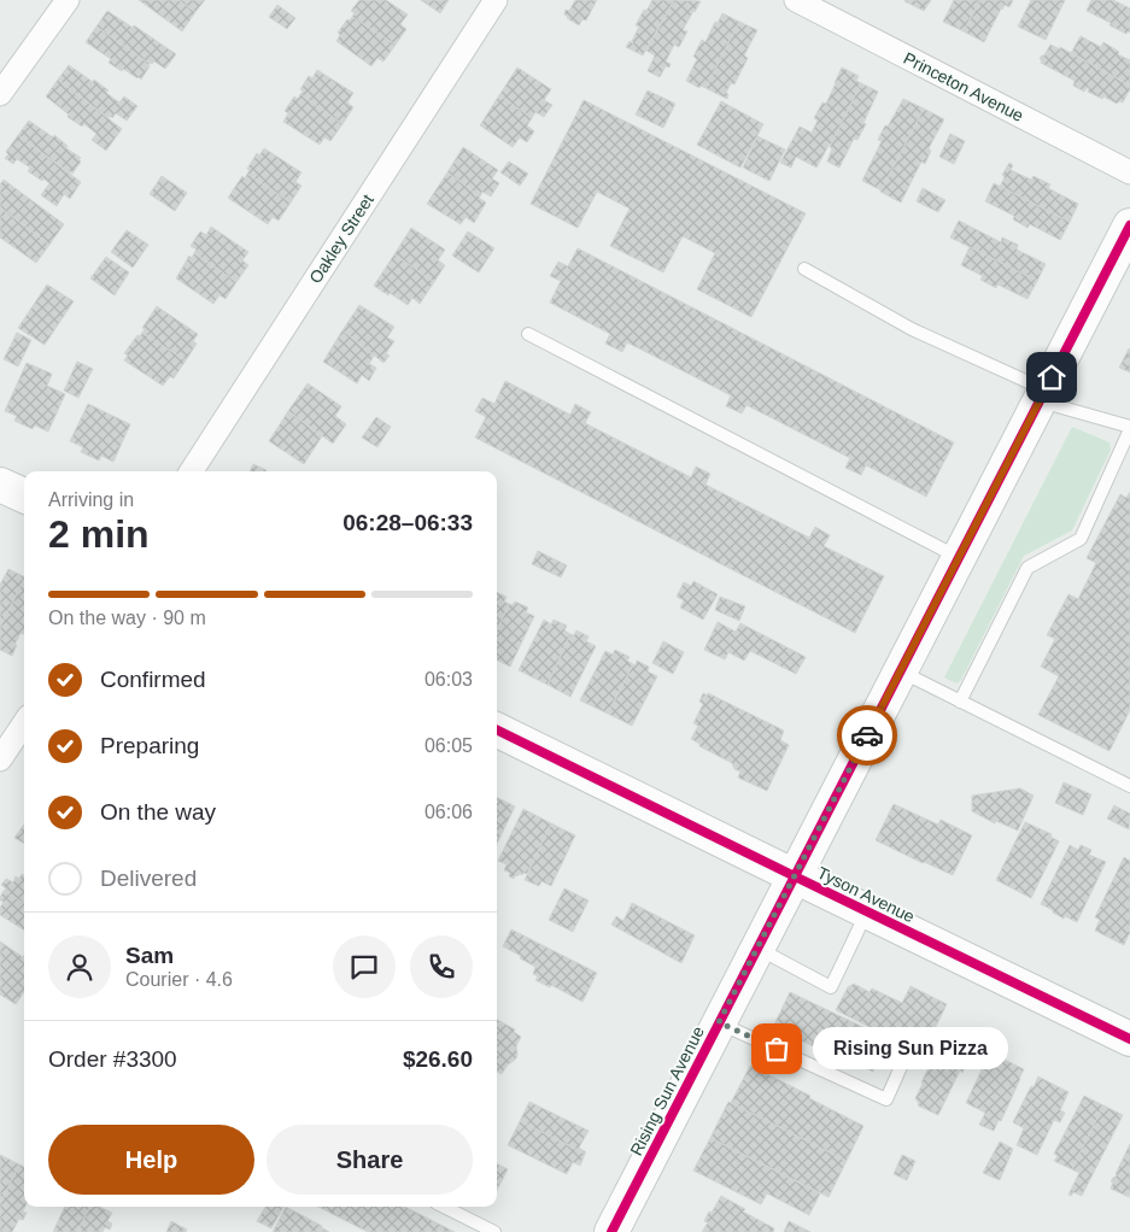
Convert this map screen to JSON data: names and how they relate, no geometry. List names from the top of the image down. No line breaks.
{"streets":{"main road":["Tyson Avenue","Rising Sun Avenue"],"street":["Princeton Avenue","Oakley Street"]},"crossings":[["Tyson Avenue","Rising Sun Avenue"]],"places":["Rising Sun Pizza"],"page":{"heading":["2 min","Arriving in","06:28–06:33"],"panel":["Sam","Courier · 4.6","Order #3300","$26.60"],"bar":"On the way · 90 m","list":[["Confirmed","06:03"],["Preparing","06:05"],["On the way","06:06"],"Delivered"],"bubble":"Rising Sun Pizza","buttons":["Help","Share"]}}
